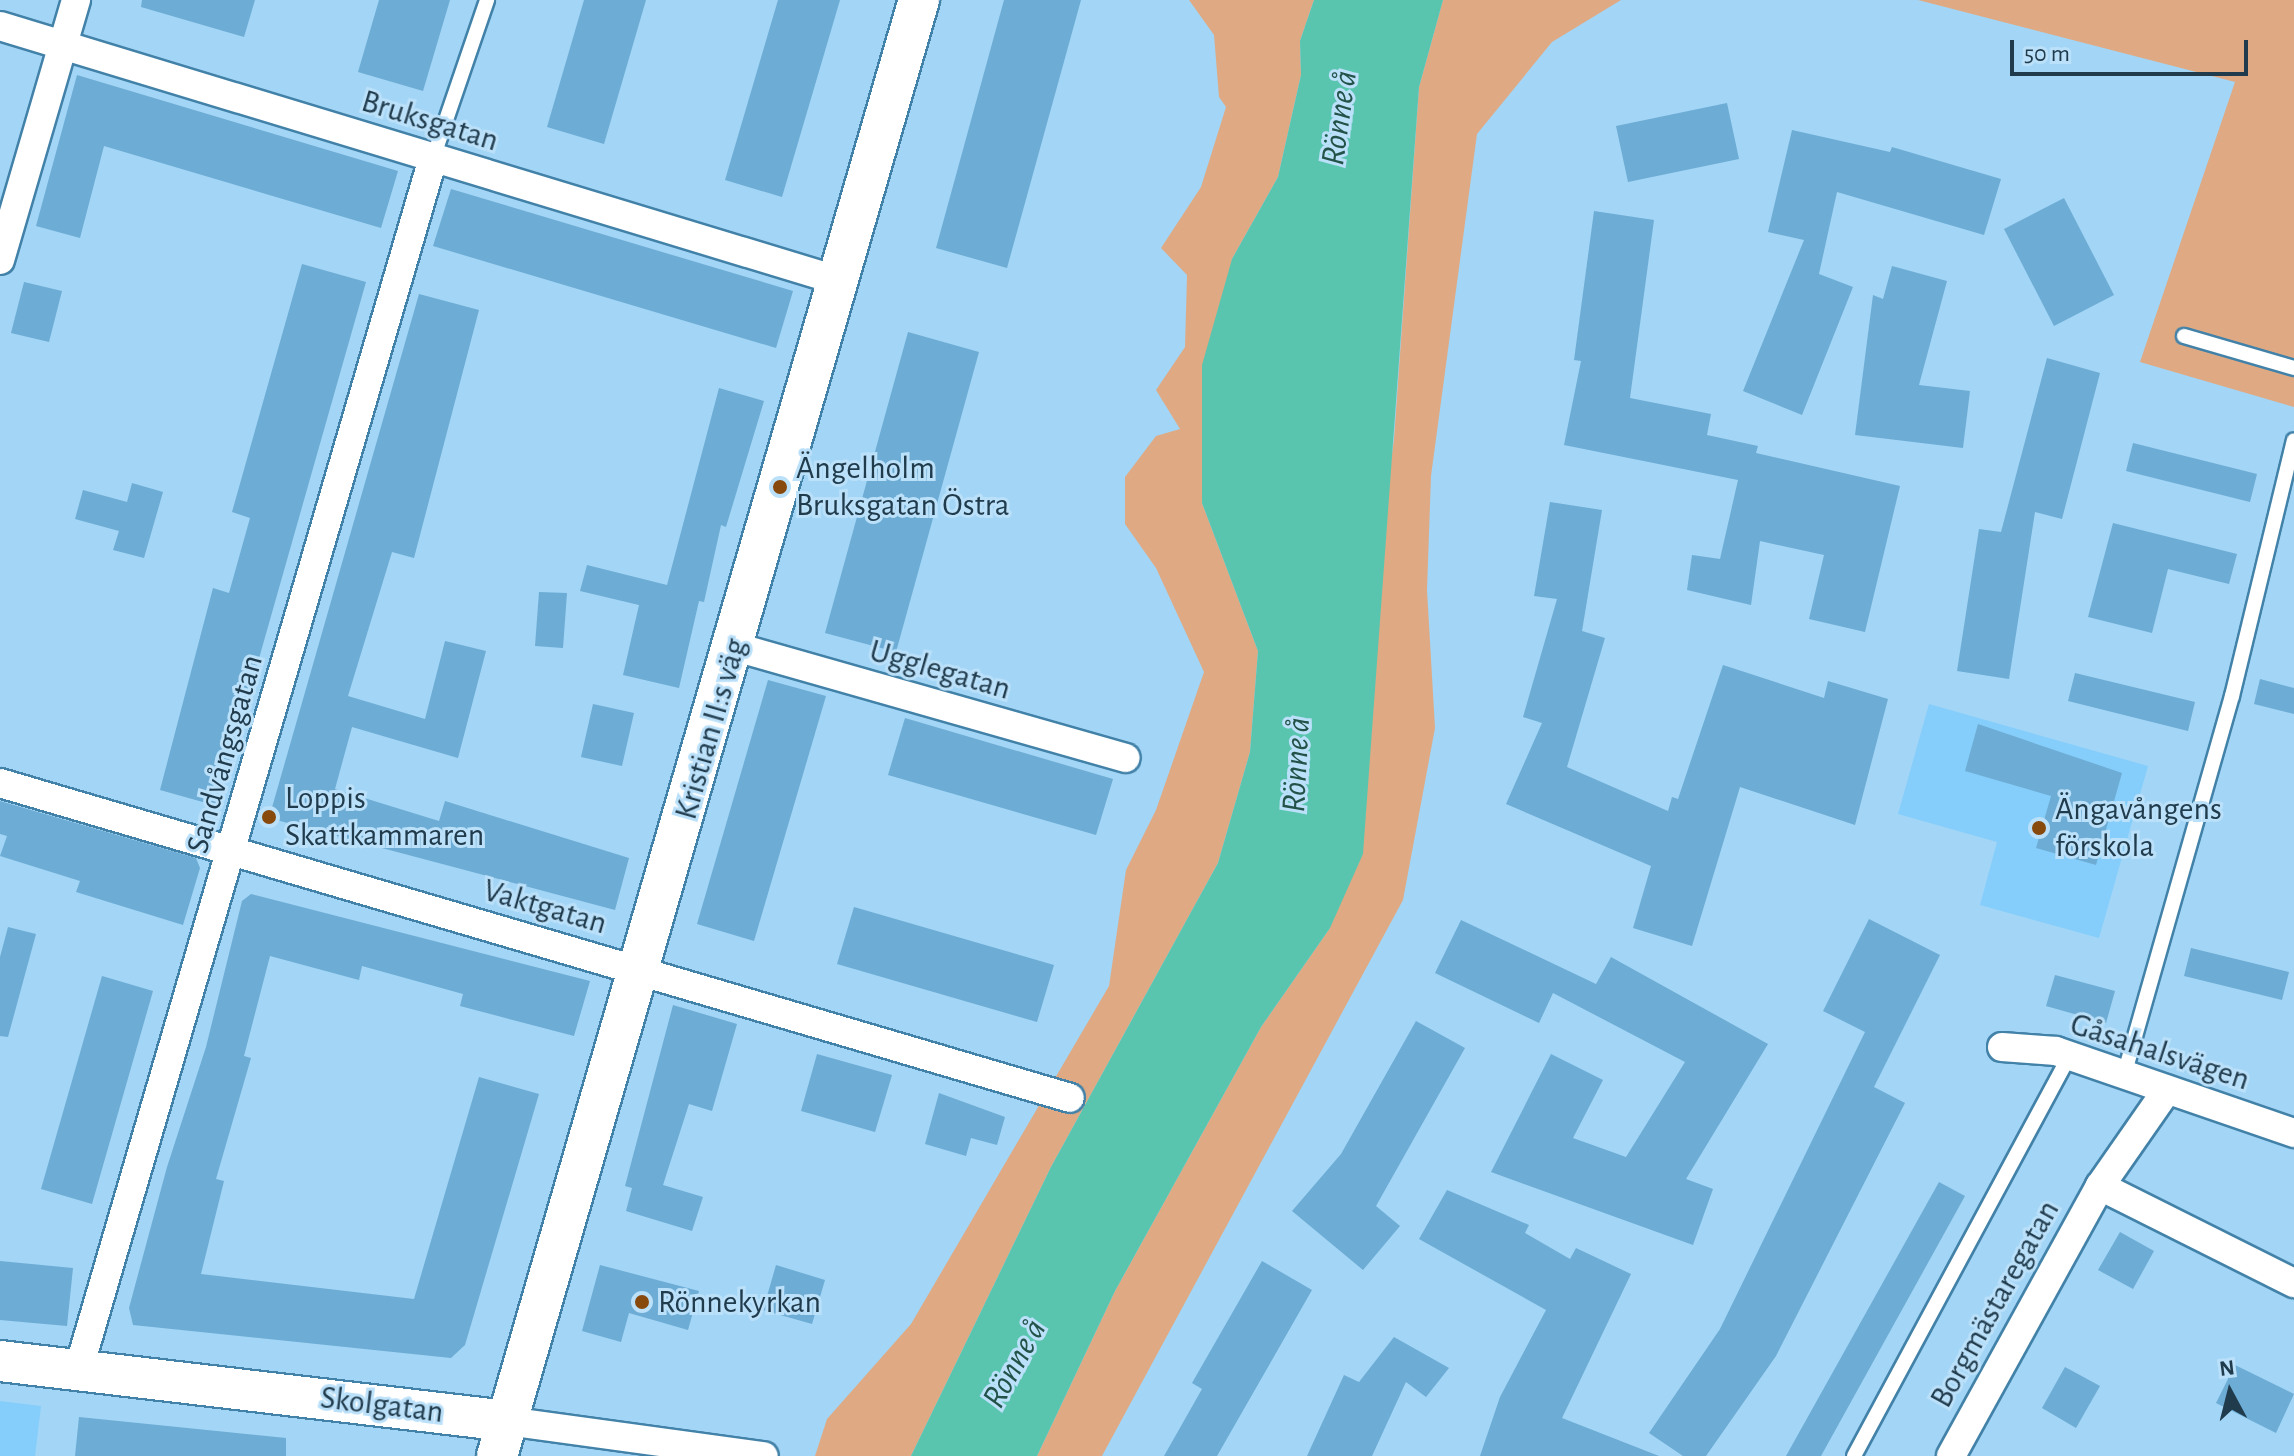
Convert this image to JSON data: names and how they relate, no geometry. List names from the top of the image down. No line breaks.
{"streets":{"main road":["Kristian II:s väg","Skolgatan"],"street":["Bruksgatan","Ugglegatan","Sandvångsgatan","Vaktgatan","Gåsahalsvägen","Borgmästaregatan"]},"crossings":[["Bruksgatan","Kristian II:s väg"],["Bruksgatan","Sandvångsgatan"],["Ugglegatan","Kristian II:s väg"],["Kristian II:s väg","Vaktgatan"],["Kristian II:s väg","Skolgatan"],["Sandvångsgatan","Vaktgatan"],["Sandvångsgatan","Skolgatan"],["Gåsahalsvägen","Borgmästaregatan"]],"water":["Rönne å"],"places":["Ängelholm Bruksgatan Östra","Loppis Skattkammaren","Ängavångens förskola","Rönnekyrkan"],"scale_bar":"50 m","north":"top"}
